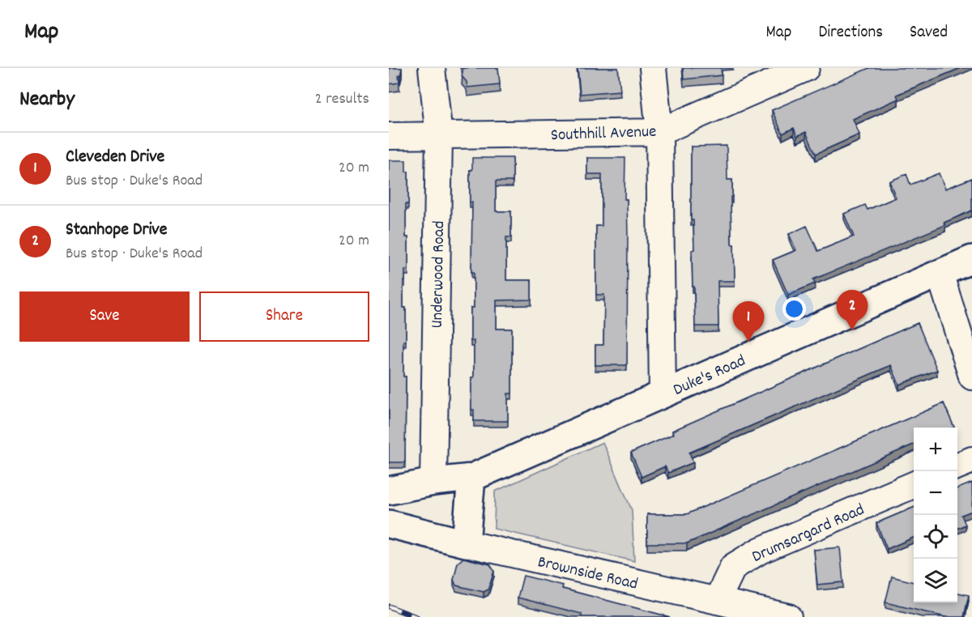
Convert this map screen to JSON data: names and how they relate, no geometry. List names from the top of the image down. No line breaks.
{"streets":{"main road":["Duke's Road","Brownside Road"],"street":["Southhill Avenue","Underwood Road","Drumsargard Road"]},"crossings":[["Southhill Avenue","Underwood Road"],["Underwood Road","Duke's Road"],["Drumsargard Road","Brownside Road"]],"page":{"header":"Map","nav":["Map","Directions","Saved"],"heading":["Nearby","2 results"],"list":[{"mark":"1","name":"Cleveden Drive","note":"Bus stop · Duke's Road","value":"20 m"},{"mark":"2","name":"Stanhope Drive","note":"Bus stop · Duke's Road","value":"20 m"}],"buttons":["Save","Share"],"pins":["2","1"],"map_buttons":["+","−"]}}
